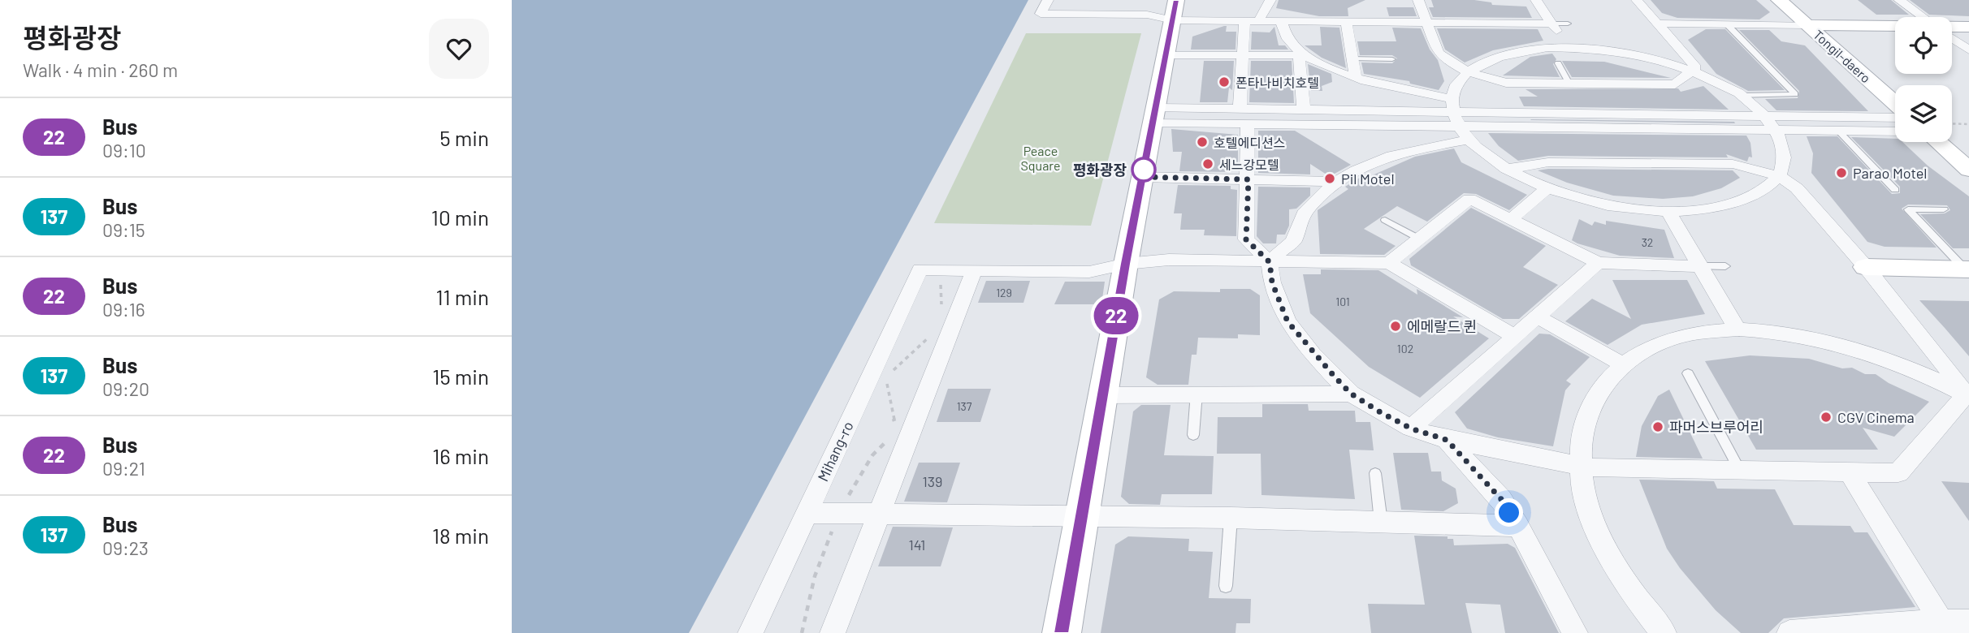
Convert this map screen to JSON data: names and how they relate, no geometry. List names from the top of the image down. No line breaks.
{"streets":{"street":["Tongil-daero","Mihang-ro"]},"parks":["Peace Square"],"places":["폰타나비치호텔","호텔에디션스","세느강모텔","평화광장","Parao Motel","Pil Motel","에메랄드 퀸","CGV Cinema","파머스브루어리"],"lines":["bus line 22"],"house_numbers":["32","129","101","102","137","139","141"],"page":{"heading":["평화광장","Walk · 4 min · 260 m"],"on_map":"22","list":[{"mark":"22","name":"Bus","note":"09:10","value":"5 min"},{"mark":"137","name":"Bus","note":"09:15","value":"10 min"},{"mark":"22","name":"Bus","note":"09:16","value":"11 min"},{"mark":"137","name":"Bus","note":"09:20","value":"15 min"},{"mark":"22","name":"Bus","note":"09:21","value":"16 min"},{"mark":"137","name":"Bus","note":"09:23","value":"18 min"}]}}
